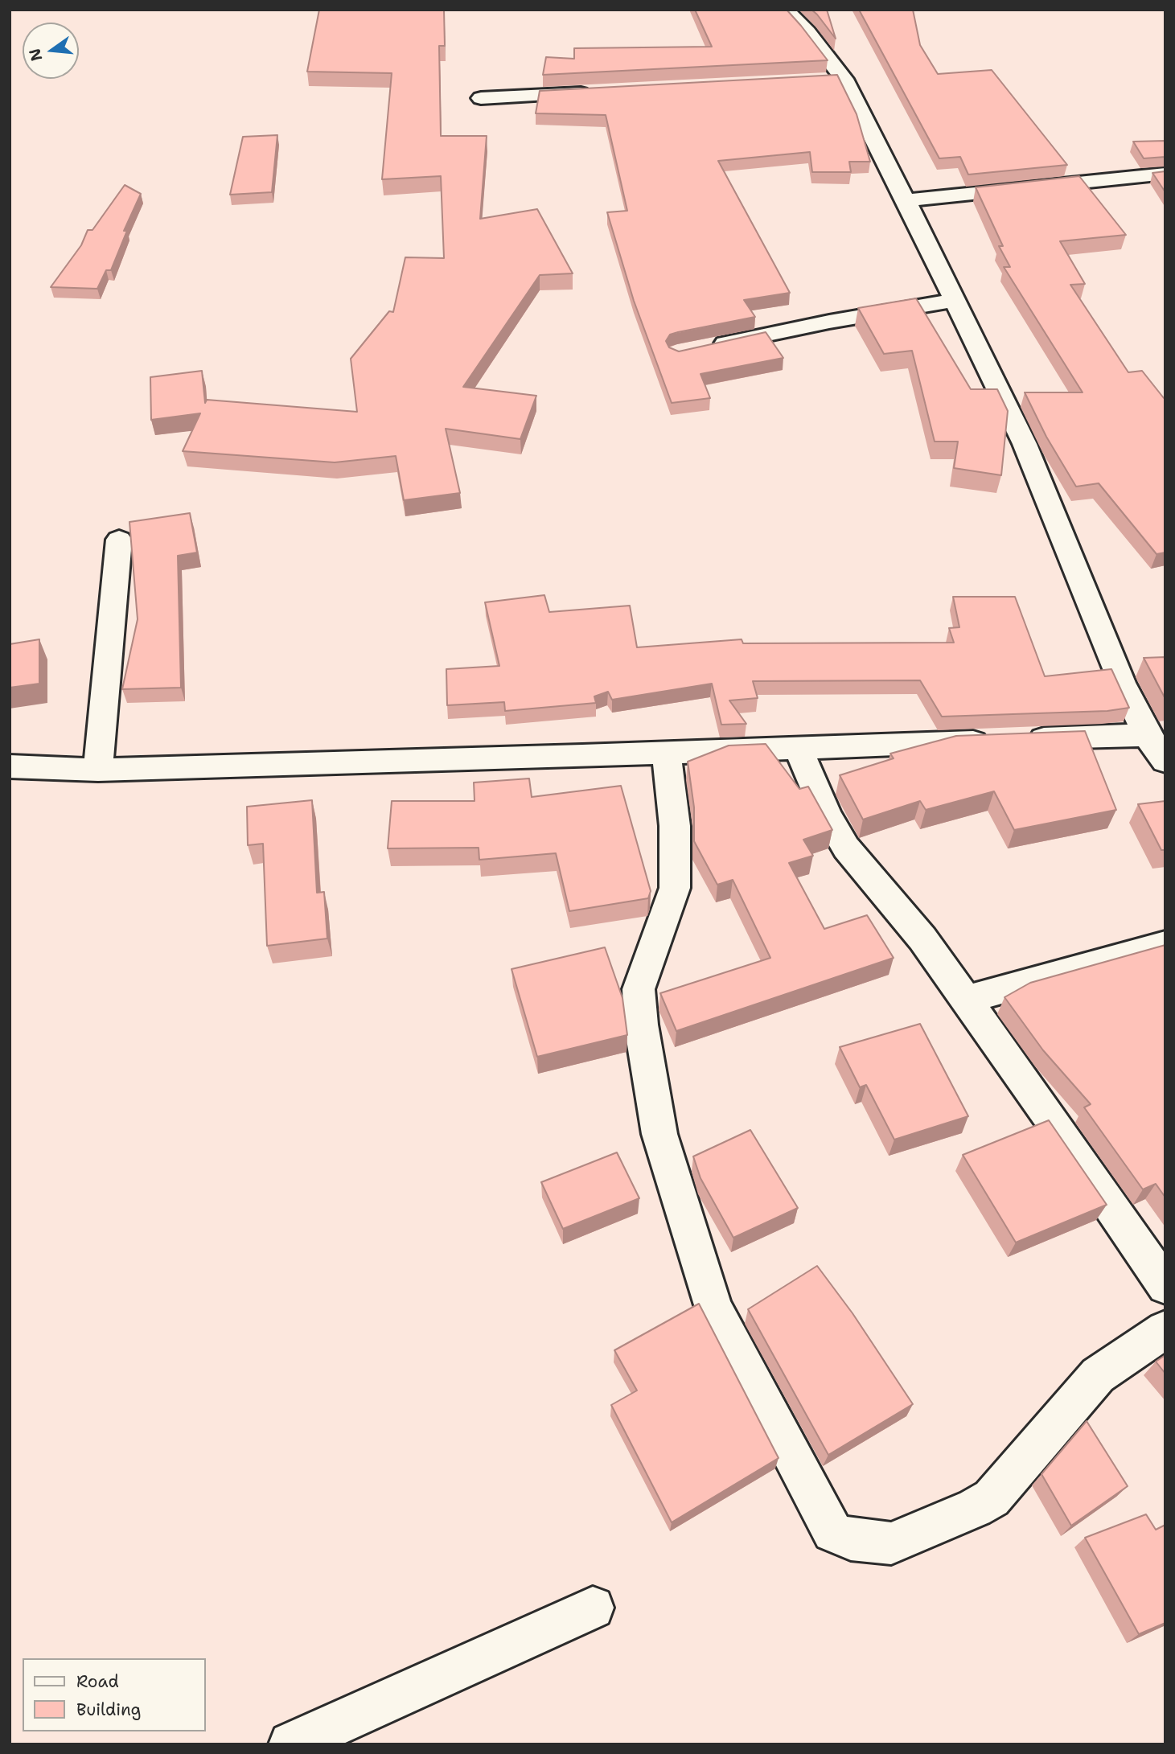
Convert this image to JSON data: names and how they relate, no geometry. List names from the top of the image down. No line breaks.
{"legend":["Road","Building"],"north":"left"}
